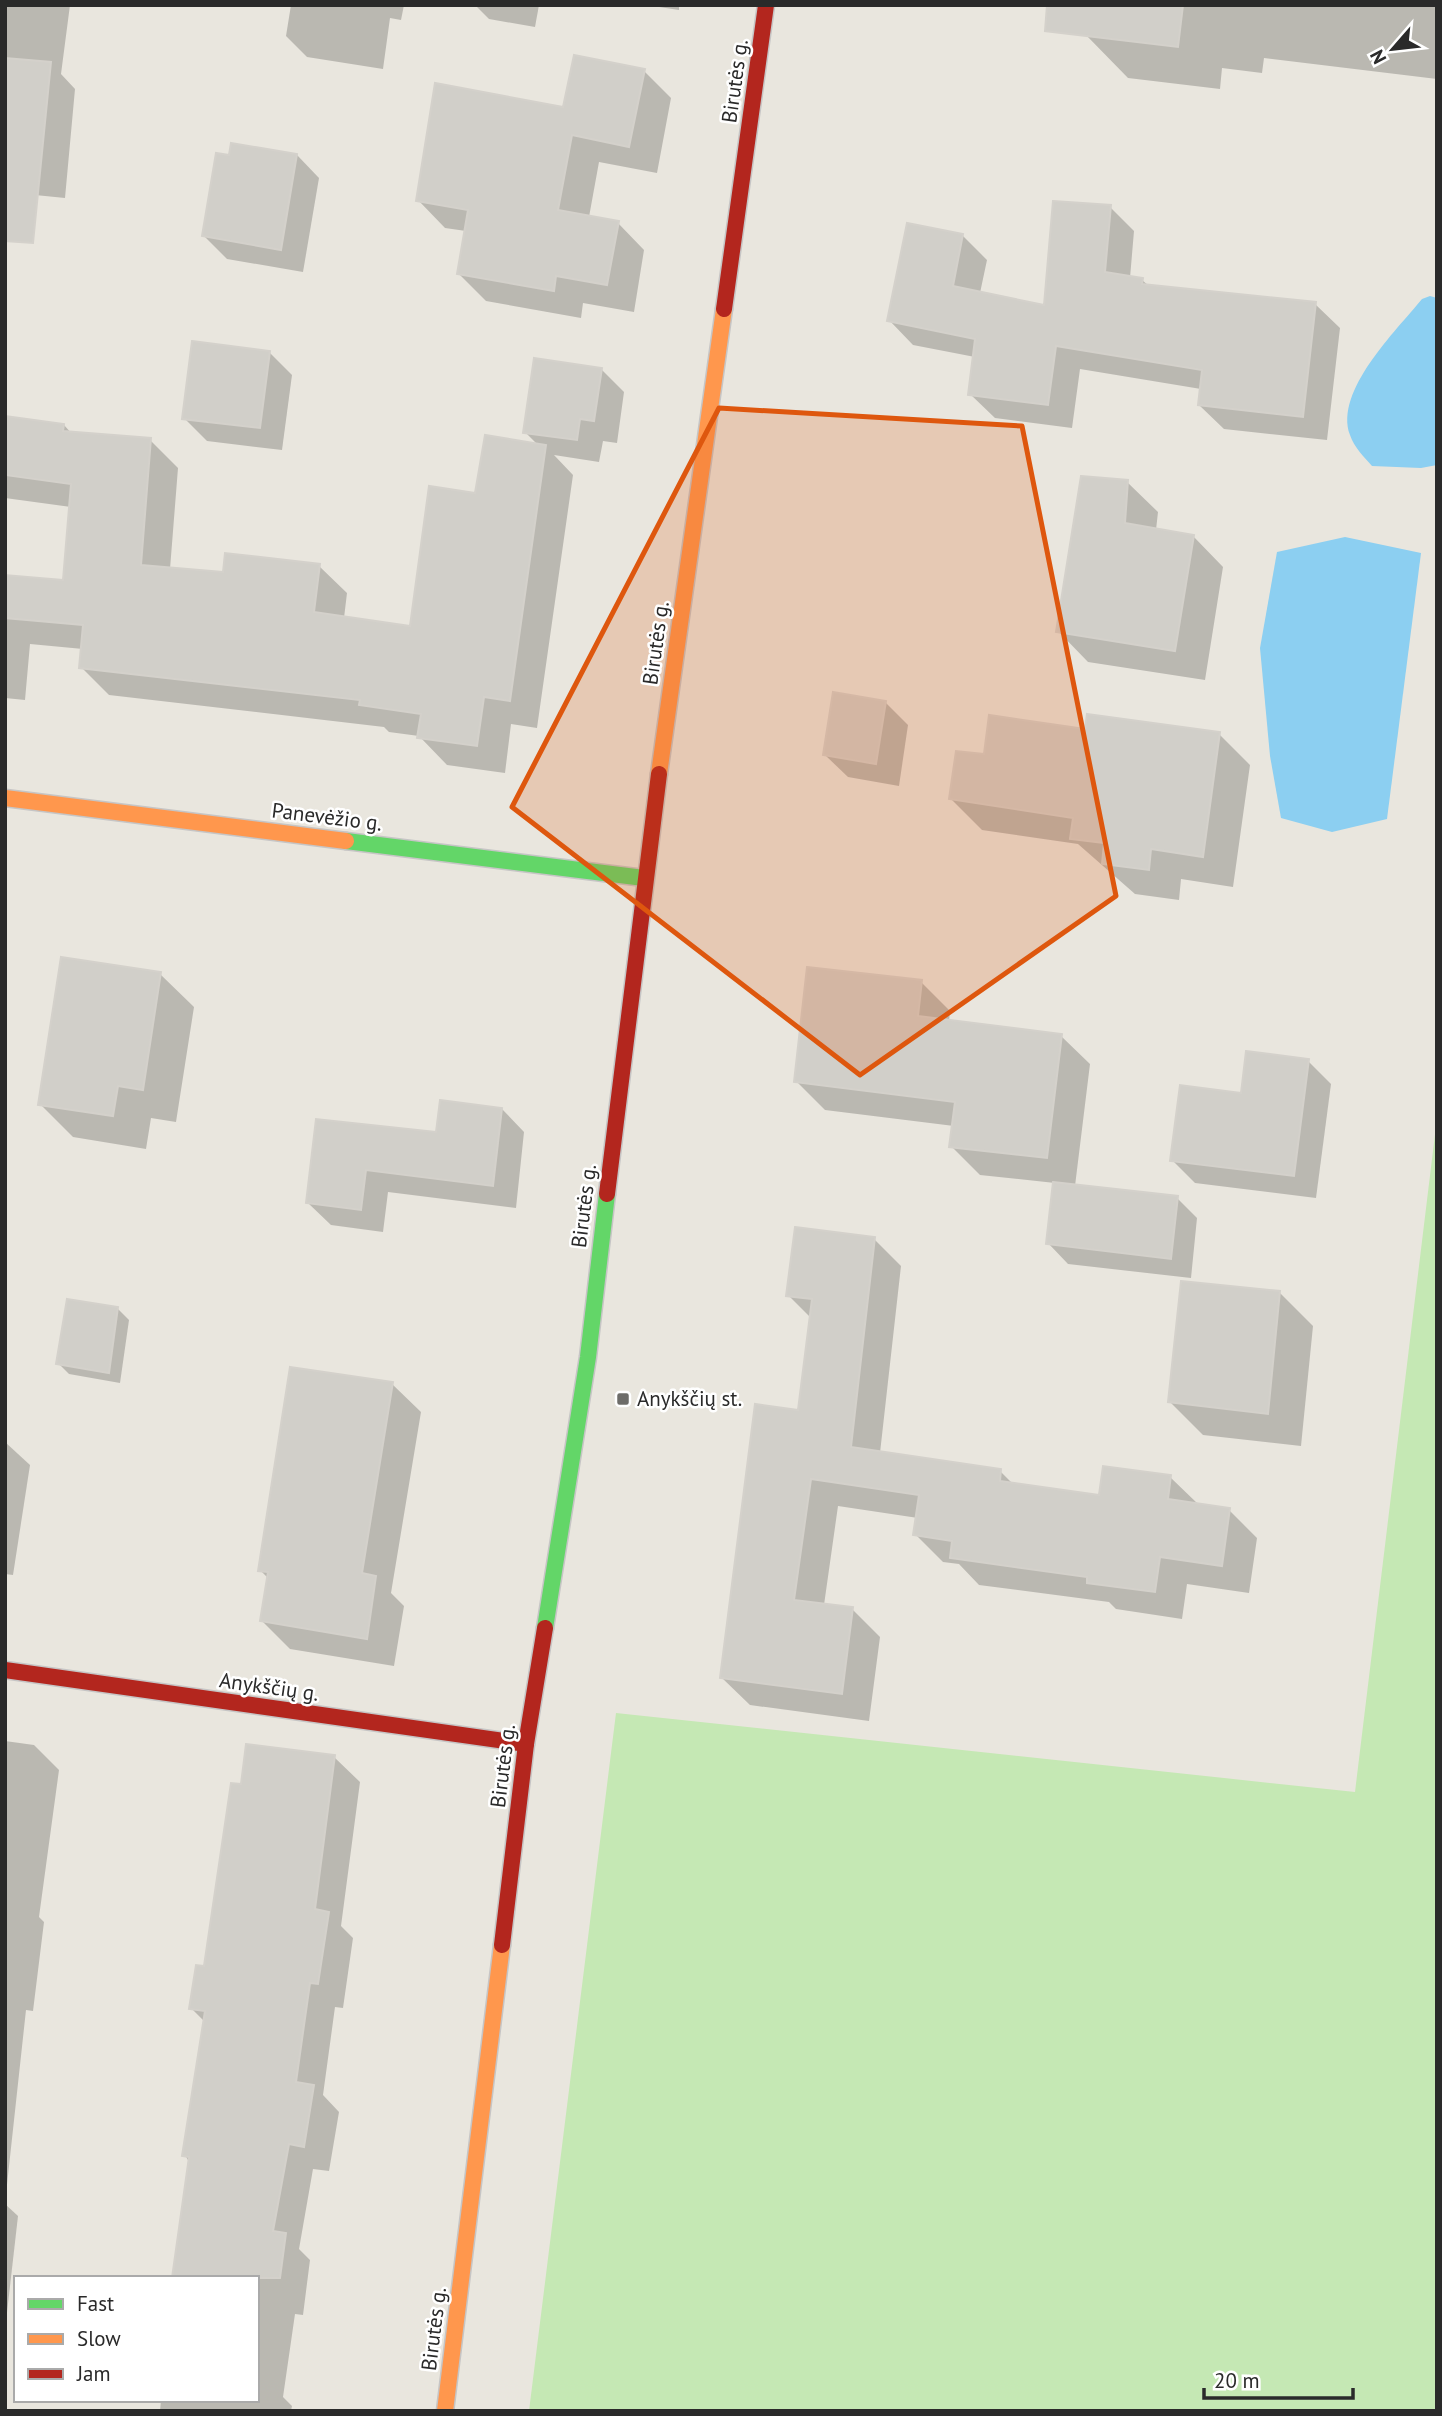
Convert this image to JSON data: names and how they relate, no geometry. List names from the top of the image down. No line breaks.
{"streets":{"street":["Birutės g.","Panevėžio g.","Anykščių g."]},"crossings":[["Birutės g.","Panevėžio g."],["Birutės g.","Anykščių g."]],"places":{"transit":["Anykščių st."]},"legend":["Fast","Slow","Jam"],"scale_bar":"20 m","north":"bottom left"}
